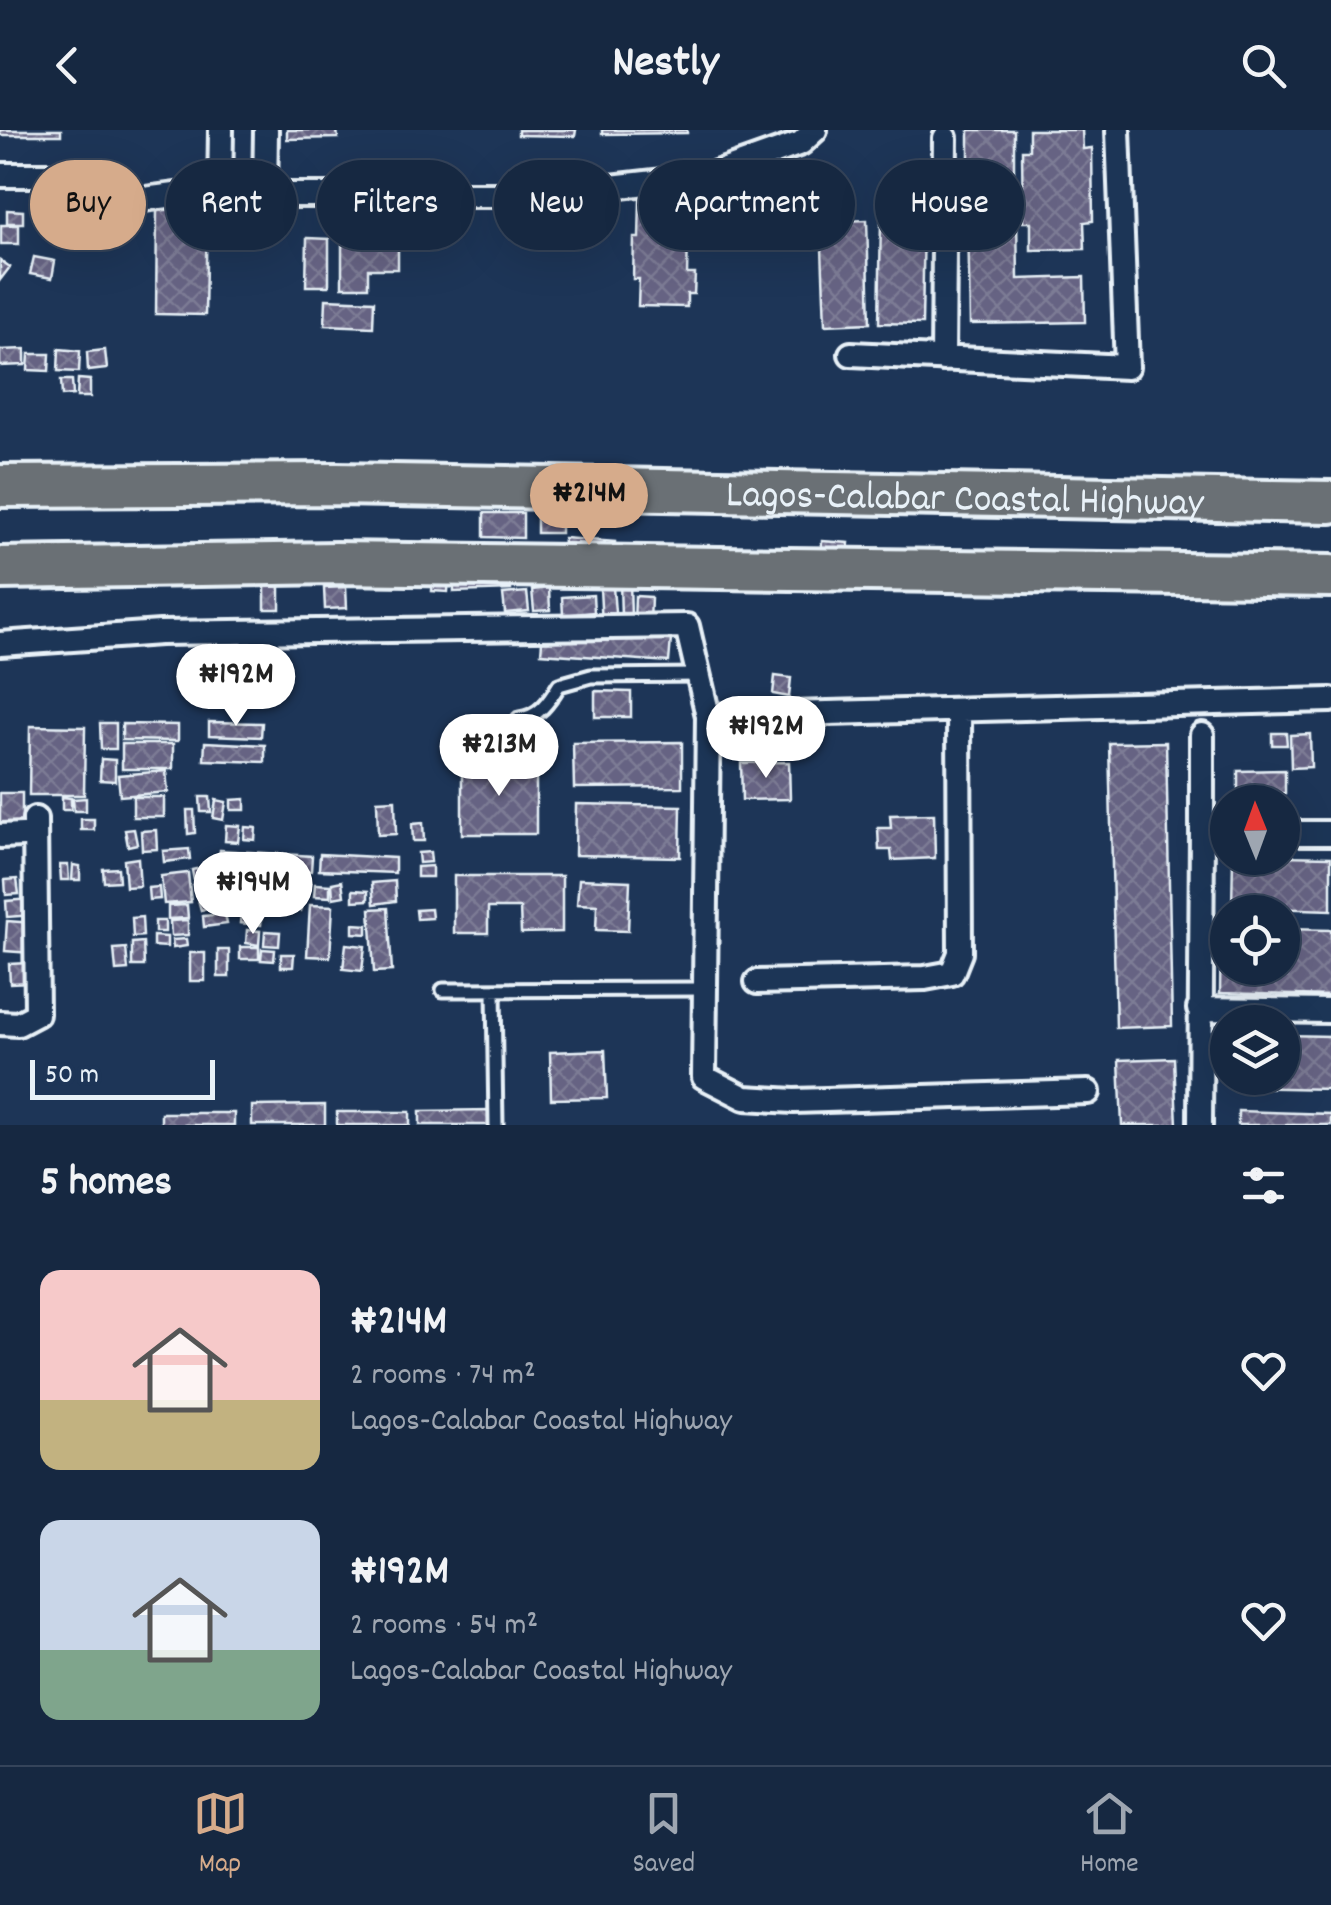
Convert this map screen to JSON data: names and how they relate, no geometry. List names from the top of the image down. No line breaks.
{"streets":{"highway":["Lagos-Calabar Coastal Highway"]},"scale_bar":"50 m","north":"top","page":{"header":"Nestly","chip":["Buy","Rent","Filters","New","Apartment","House"],"price":["₦214M","₦192M","₦192M","₦213M","₦194M"],"scale":"50 m","heading":"5 homes","list":[{"name":"₦214M","note":"2 rooms · 74 m² · Lagos-Calabar Coastal Highway"},{"name":"₦192M","note":"2 rooms · 54 m² · Lagos-Calabar Coastal Highway"}],"tabs":["Map","Saved","Home"]}}
